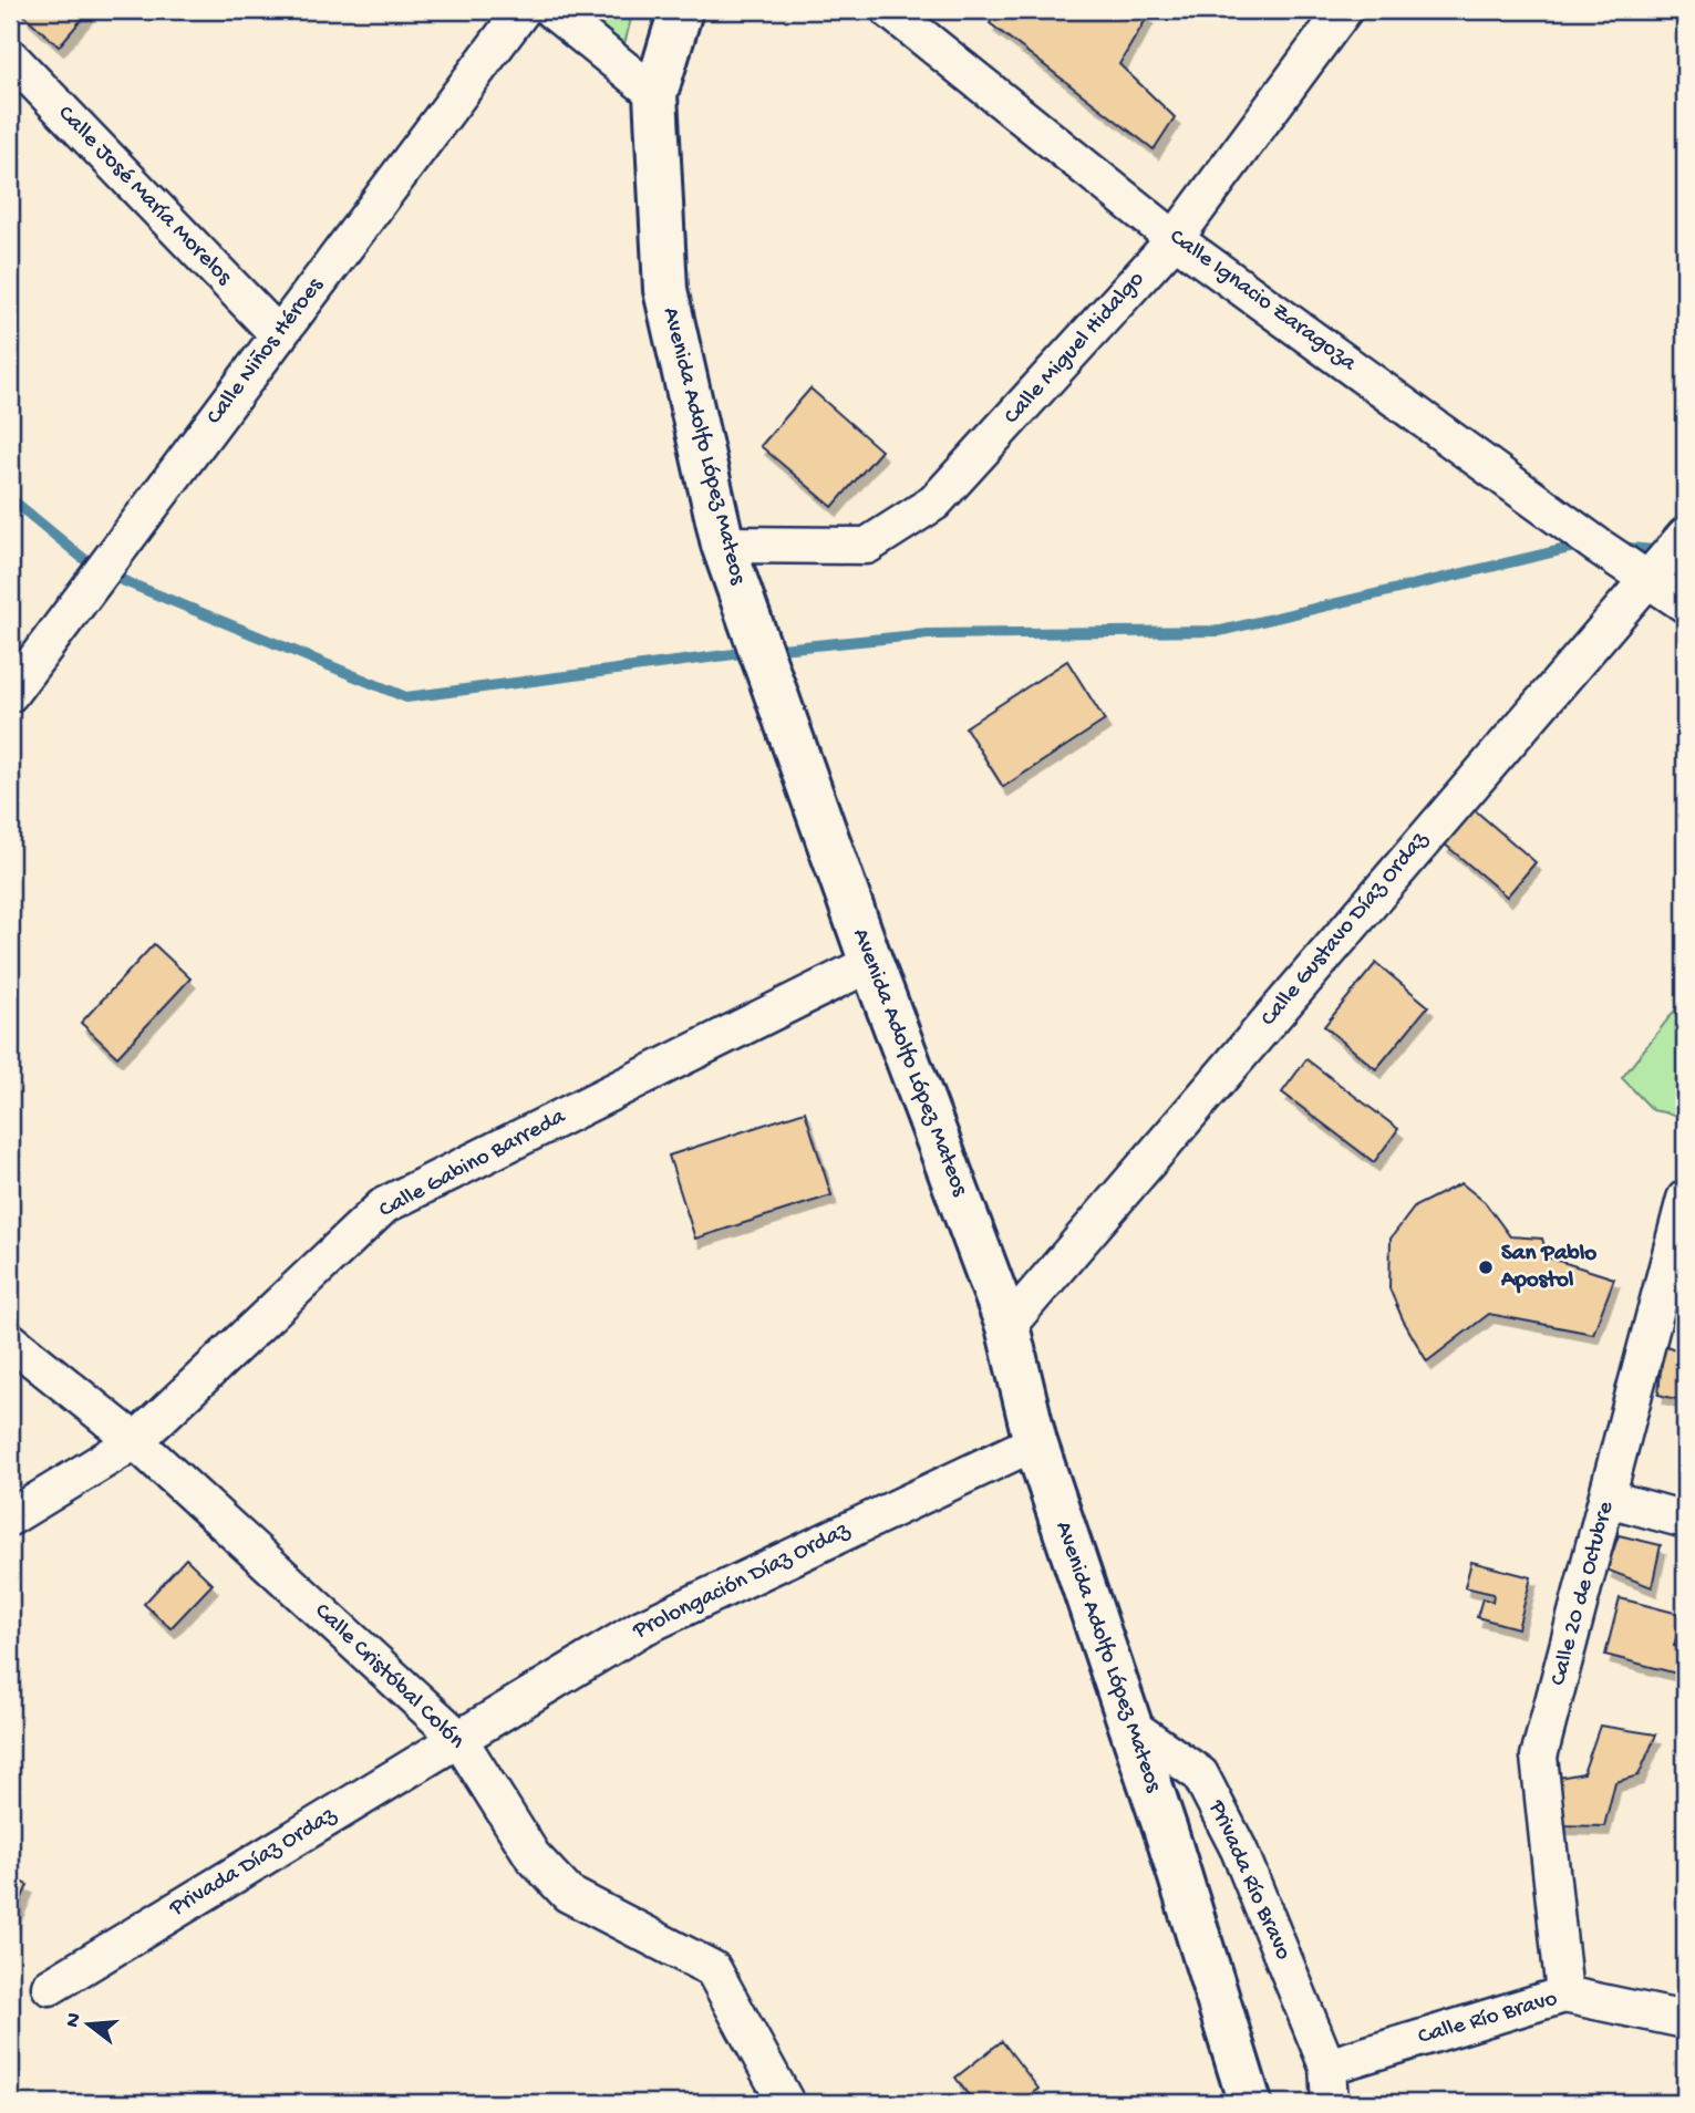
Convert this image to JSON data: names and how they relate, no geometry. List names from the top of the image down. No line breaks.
{"streets":{"main road":["Avenida Adolfo López Mateos"],"street":["Calle José María Morelos","Calle Ignacio Zaragoza","Calle Miguel Hidalgo","Calle Niños Héroes","Calle Gustavo Díaz Ordaz","Calle Gabino Barreda","Prolongación Díaz Ordaz","Calle 20 de Octubre","Calle Cristóbal Colón","Privada Díaz Ordaz","Privada Río Bravo","Calle Río Bravo"]},"crossings":[["Calle José María Morelos","Calle Niños Héroes"],["Calle Ignacio Zaragoza","Calle Miguel Hidalgo"],["Calle Ignacio Zaragoza","Calle Gustavo Díaz Ordaz"],["Calle Miguel Hidalgo","Avenida Adolfo López Mateos"],["Avenida Adolfo López Mateos","Calle Gustavo Díaz Ordaz"],["Avenida Adolfo López Mateos","Calle Gabino Barreda"],["Avenida Adolfo López Mateos","Prolongación Díaz Ordaz"],["Avenida Adolfo López Mateos","Privada Río Bravo"],["Calle Gabino Barreda","Calle Cristóbal Colón"],["Prolongación Díaz Ordaz","Calle Cristóbal Colón"],["Prolongación Díaz Ordaz","Privada Díaz Ordaz"],["Calle 20 de Octubre","Calle Río Bravo"],["Calle Cristóbal Colón","Privada Díaz Ordaz"],["Privada Río Bravo","Calle Río Bravo"]],"places":["San Pablo Apostol"],"north":"left"}
